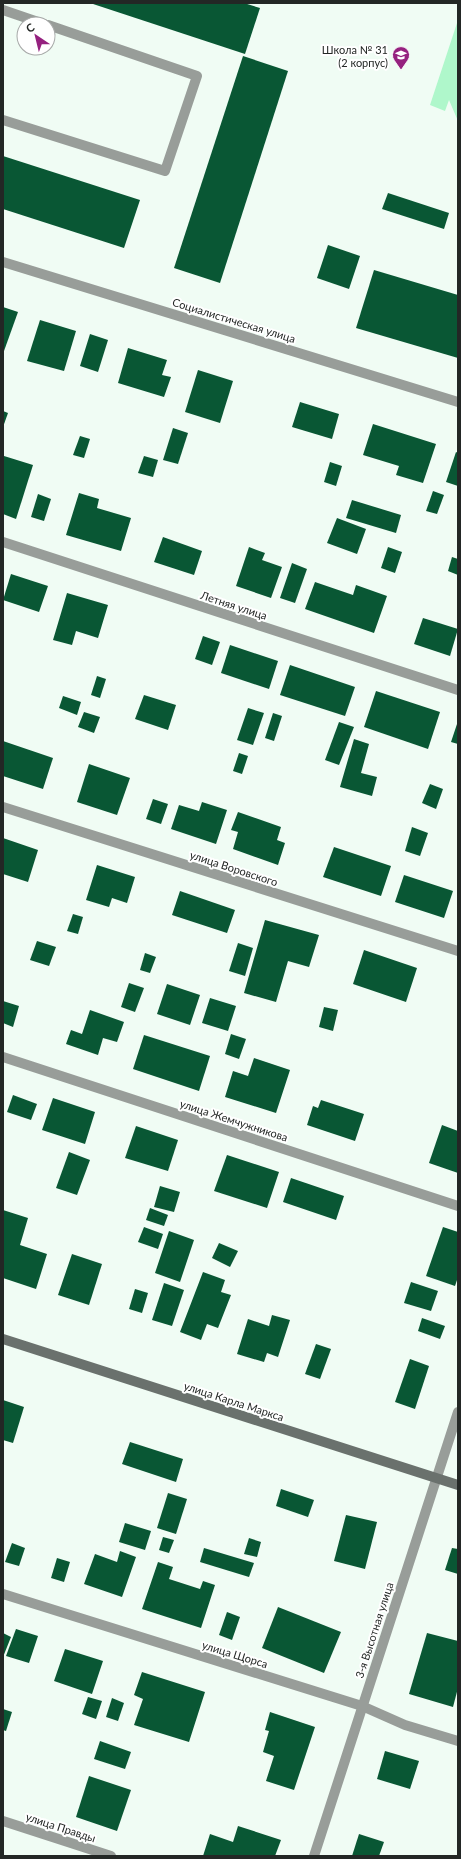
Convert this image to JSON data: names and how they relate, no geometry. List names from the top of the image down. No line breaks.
{"streets":{"main road":["улица Карла Маркса"],"street":["Социалистическая улица","Летняя улица","улица Воровского","улица Жемчужникова","3-я Высотная улица","улица Щорса","улица Правды"]},"crossings":[["улица Карла Маркса","3-я Высотная улица"],["3-я Высотная улица","улица Щорса"]],"places":{"school or university":["Школа № 31 (2 корпус)"]},"north":"top left"}
